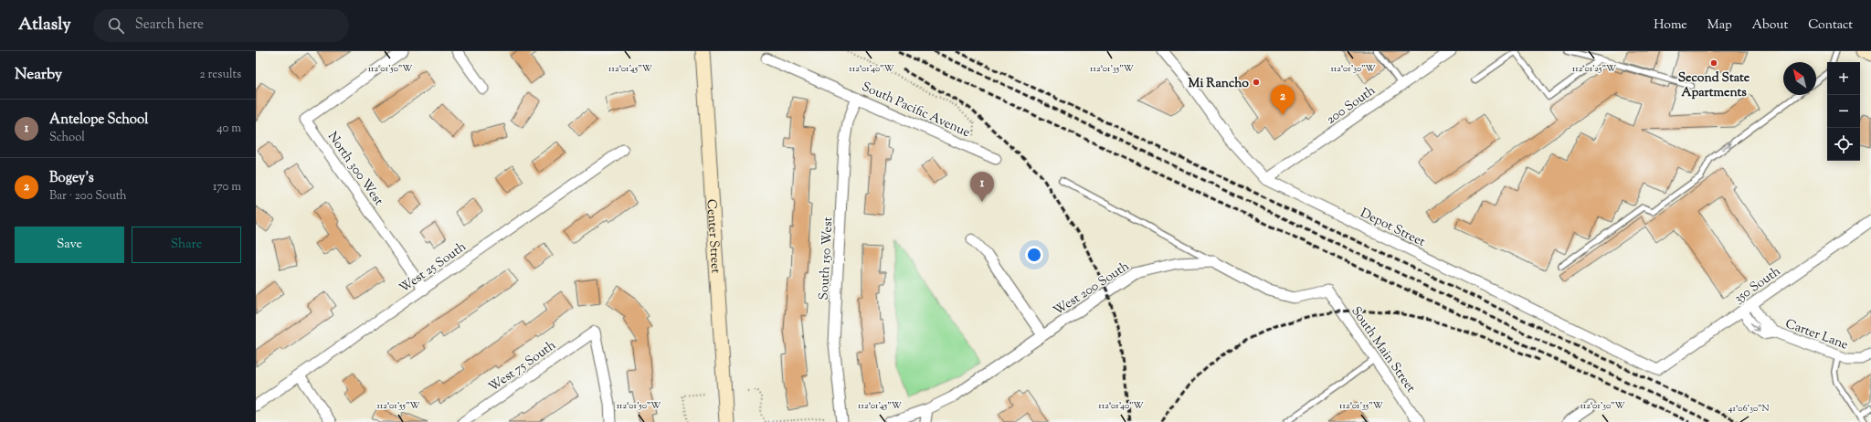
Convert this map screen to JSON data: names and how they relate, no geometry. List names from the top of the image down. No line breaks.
{"streets":{"street":["200 South","South Pacific Avenue","North 300 West","Depot Street","Center Street","South 150 West","West 25 South","350 South","West 200 South","Carter Lane","South Main Street","West 75 South"]},"crossings":[["200 South","Depot Street"],["South Pacific Avenue","South 150 West"],["North 300 West","West 25 South"],["Depot Street","350 South"],["350 South","Carter Lane"],["West 200 South","South Main Street"]],"places":["Second State Apartments","Mi Rancho"],"north":"top left","page":{"header":"Atlasly","search":"Search here","nav":["Home","Map","About","Contact"],"heading":["Nearby","2 results"],"map_buttons":["+","−"],"pins":["2","1"],"list":[{"mark":"1","name":"Antelope School","note":"School","value":"40 m"},{"mark":"2","name":"Bogey's","note":"Bar · 200 South","value":"170 m"}],"buttons":["Save","Share"]},"coordinates":["112°01'50\"W","112°01'45\"W","112°01'40\"W","112°01'35\"W","112°01'30\"W","112°01'25\"W","112°01'55\"W","41°06'30\"N"]}
